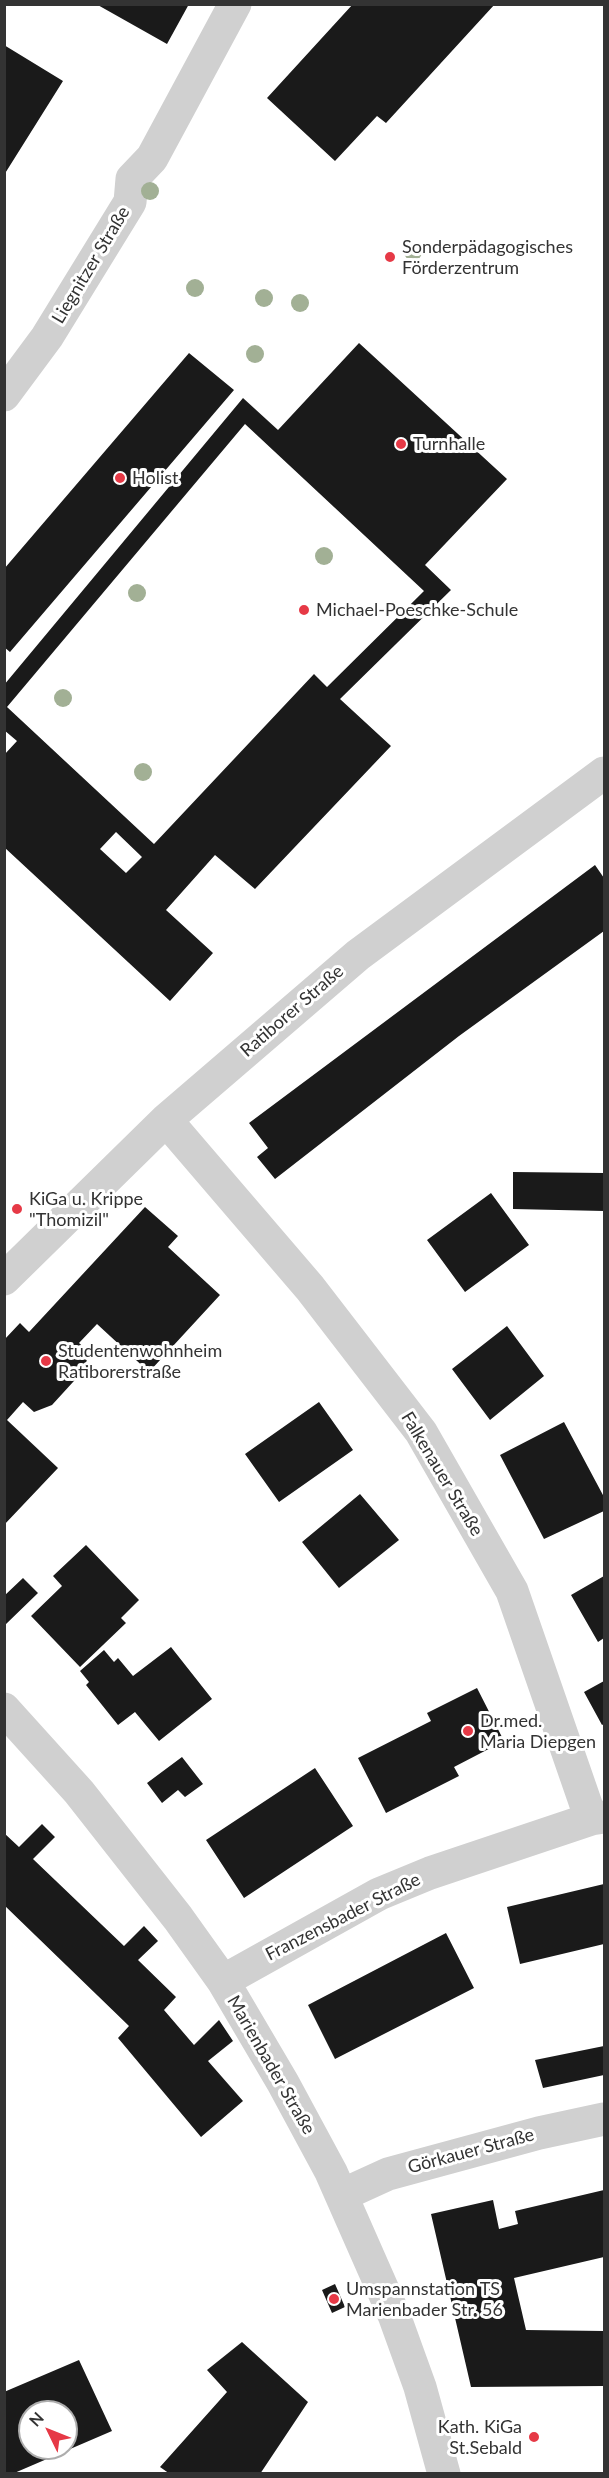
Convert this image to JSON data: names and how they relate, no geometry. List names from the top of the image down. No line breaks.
{"streets":{"street":["Liegnitzer Straße","Ratiborer Straße","Falkenauer Straße","Franzensbader Straße","Marienbader Straße","Görkauer Straße"]},"crossings":[["Ratiborer Straße","Falkenauer Straße"],["Falkenauer Straße","Franzensbader Straße"],["Franzensbader Straße","Marienbader Straße"],["Marienbader Straße","Görkauer Straße"]],"places":["Sonderpädagogisches Förderzentrum","Turnhalle","Holist","Michael-Poeschke-Schule","KiGa u. Krippe \"Thomizil\"","Studentenwohnheim Ratiborerstraße","Dr.med. Maria Diepgen","Umspannstation TS Marienbader Str. 56","Kath. KiGa St.Sebald"],"north":"top left"}
